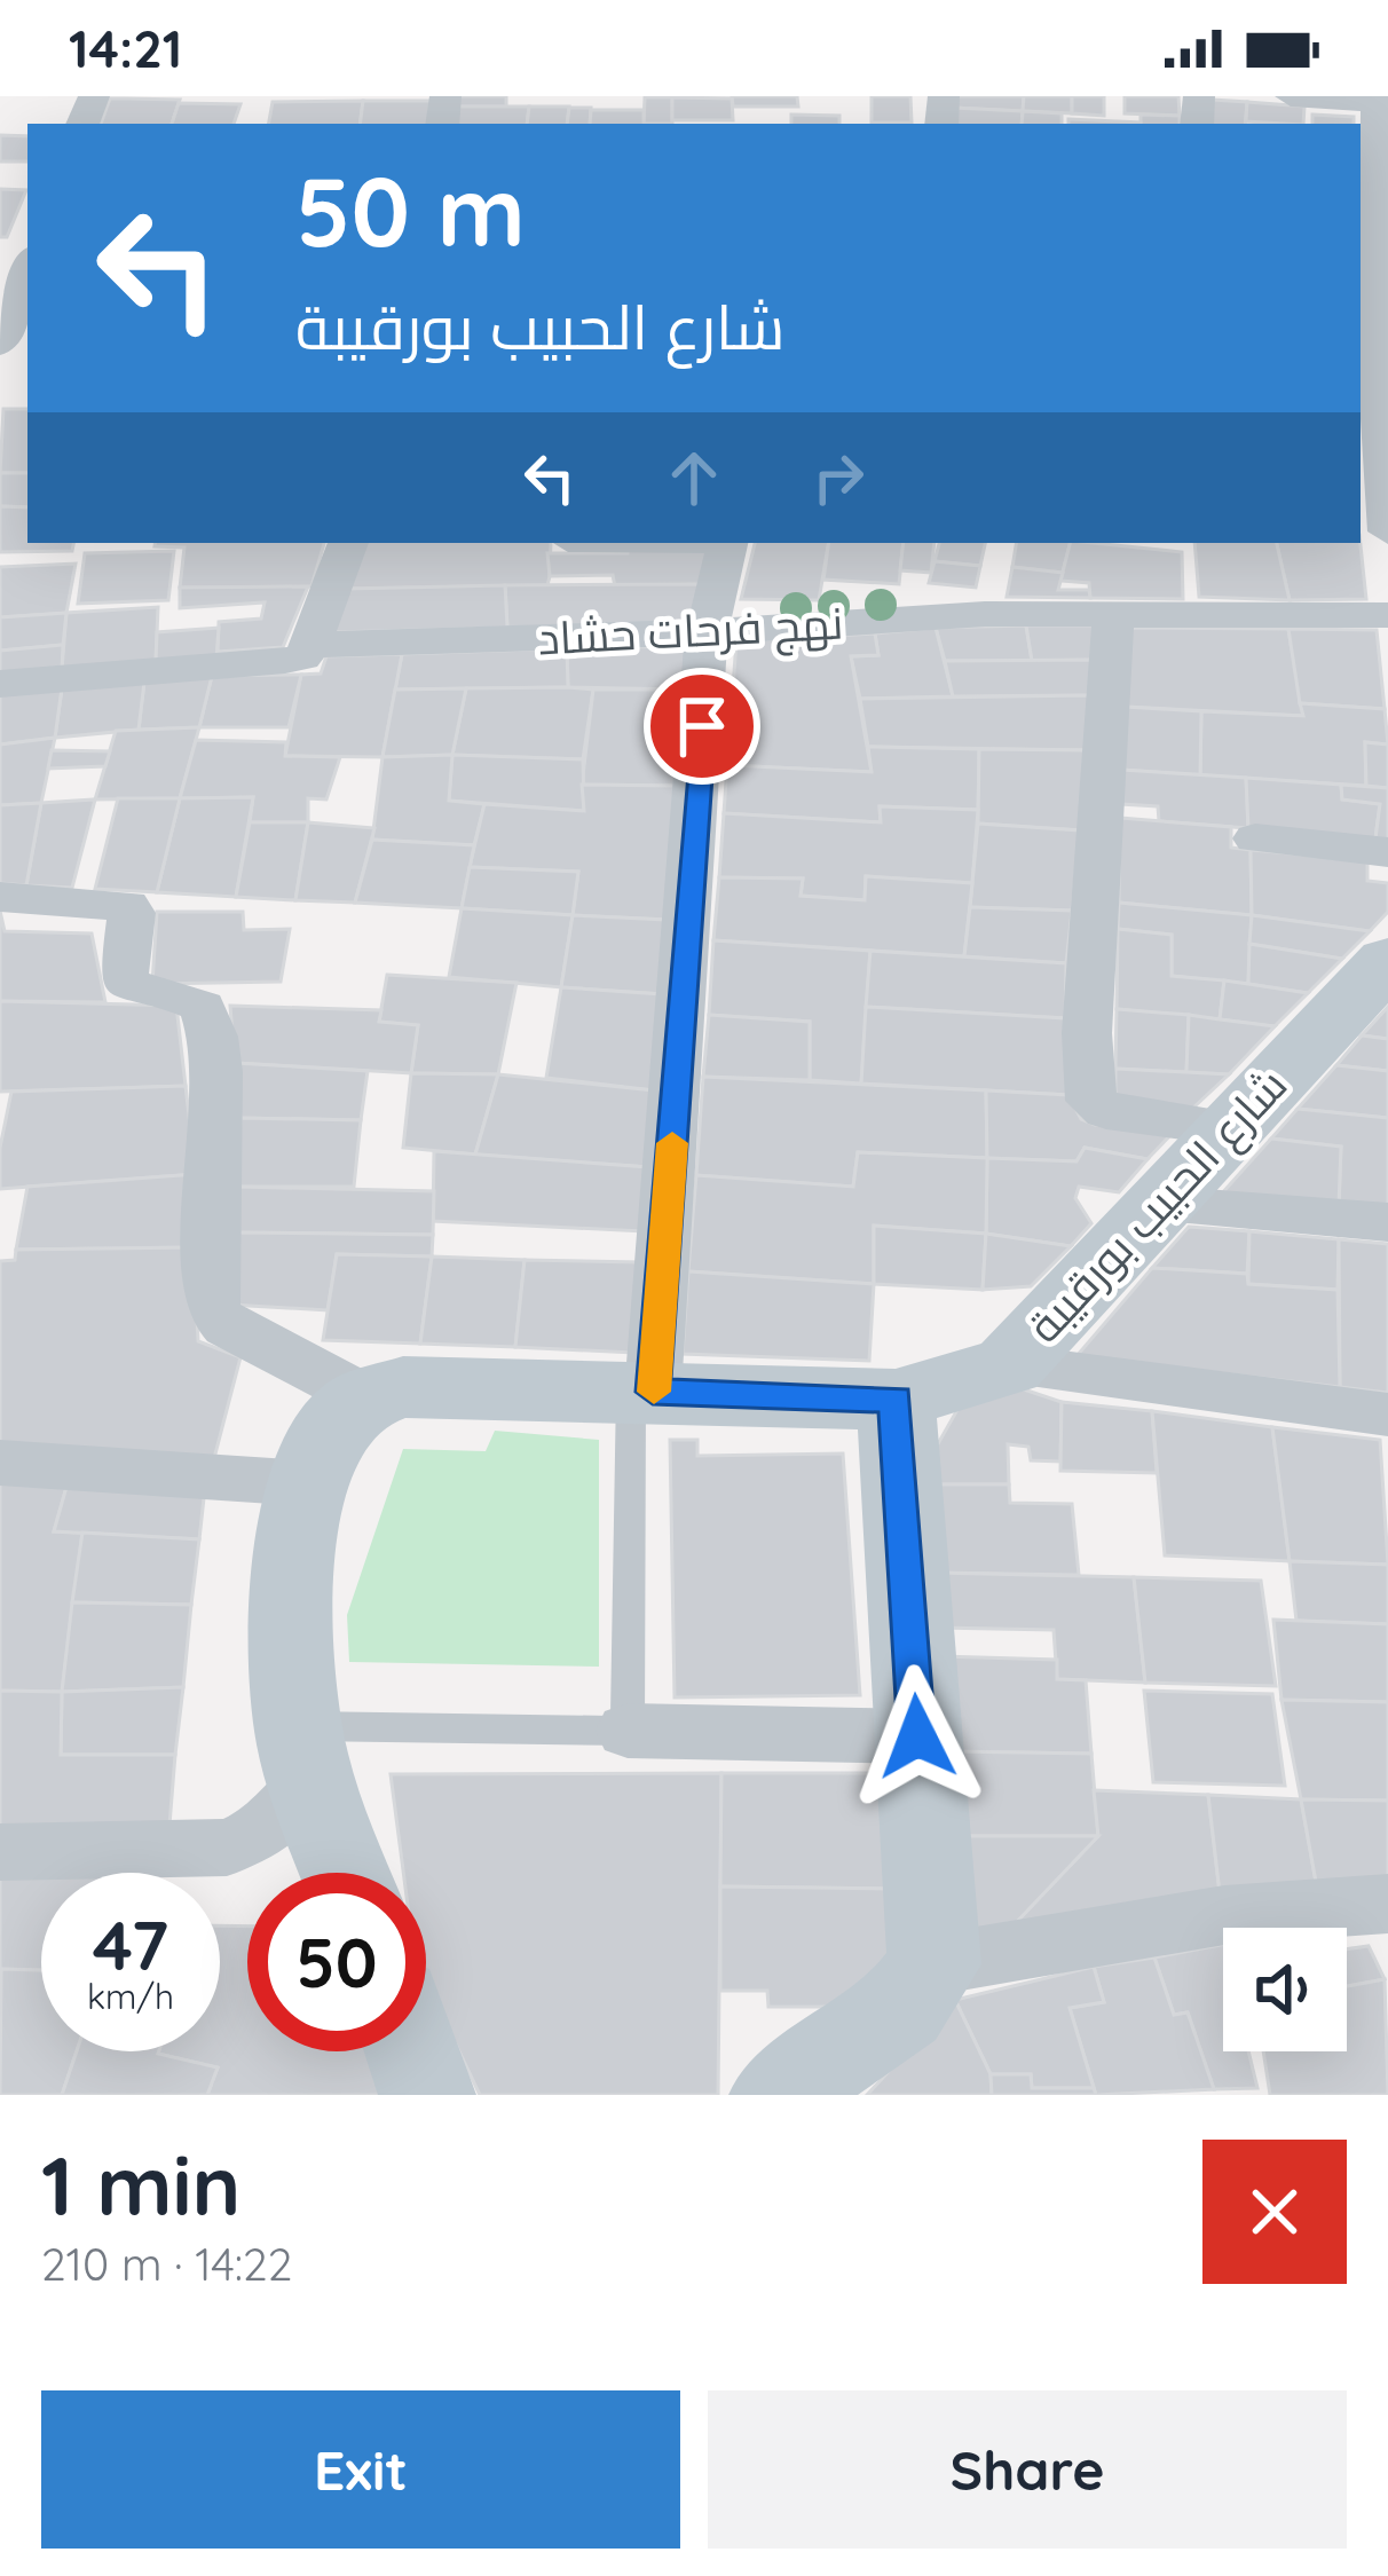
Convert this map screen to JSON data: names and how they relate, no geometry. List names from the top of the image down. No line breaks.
{"streets":{"main road":["شارع الحبيب بورقيبة"],"street":["نهج فرحات حشاد"]},"page":{"status":"14:21","turn":["50 m","شارع الحبيب بورقيبة"],"speed":"47 km/h","limit":"50","heading":["1 min","210 m · 14:22"],"buttons":["Exit","Share"]}}
